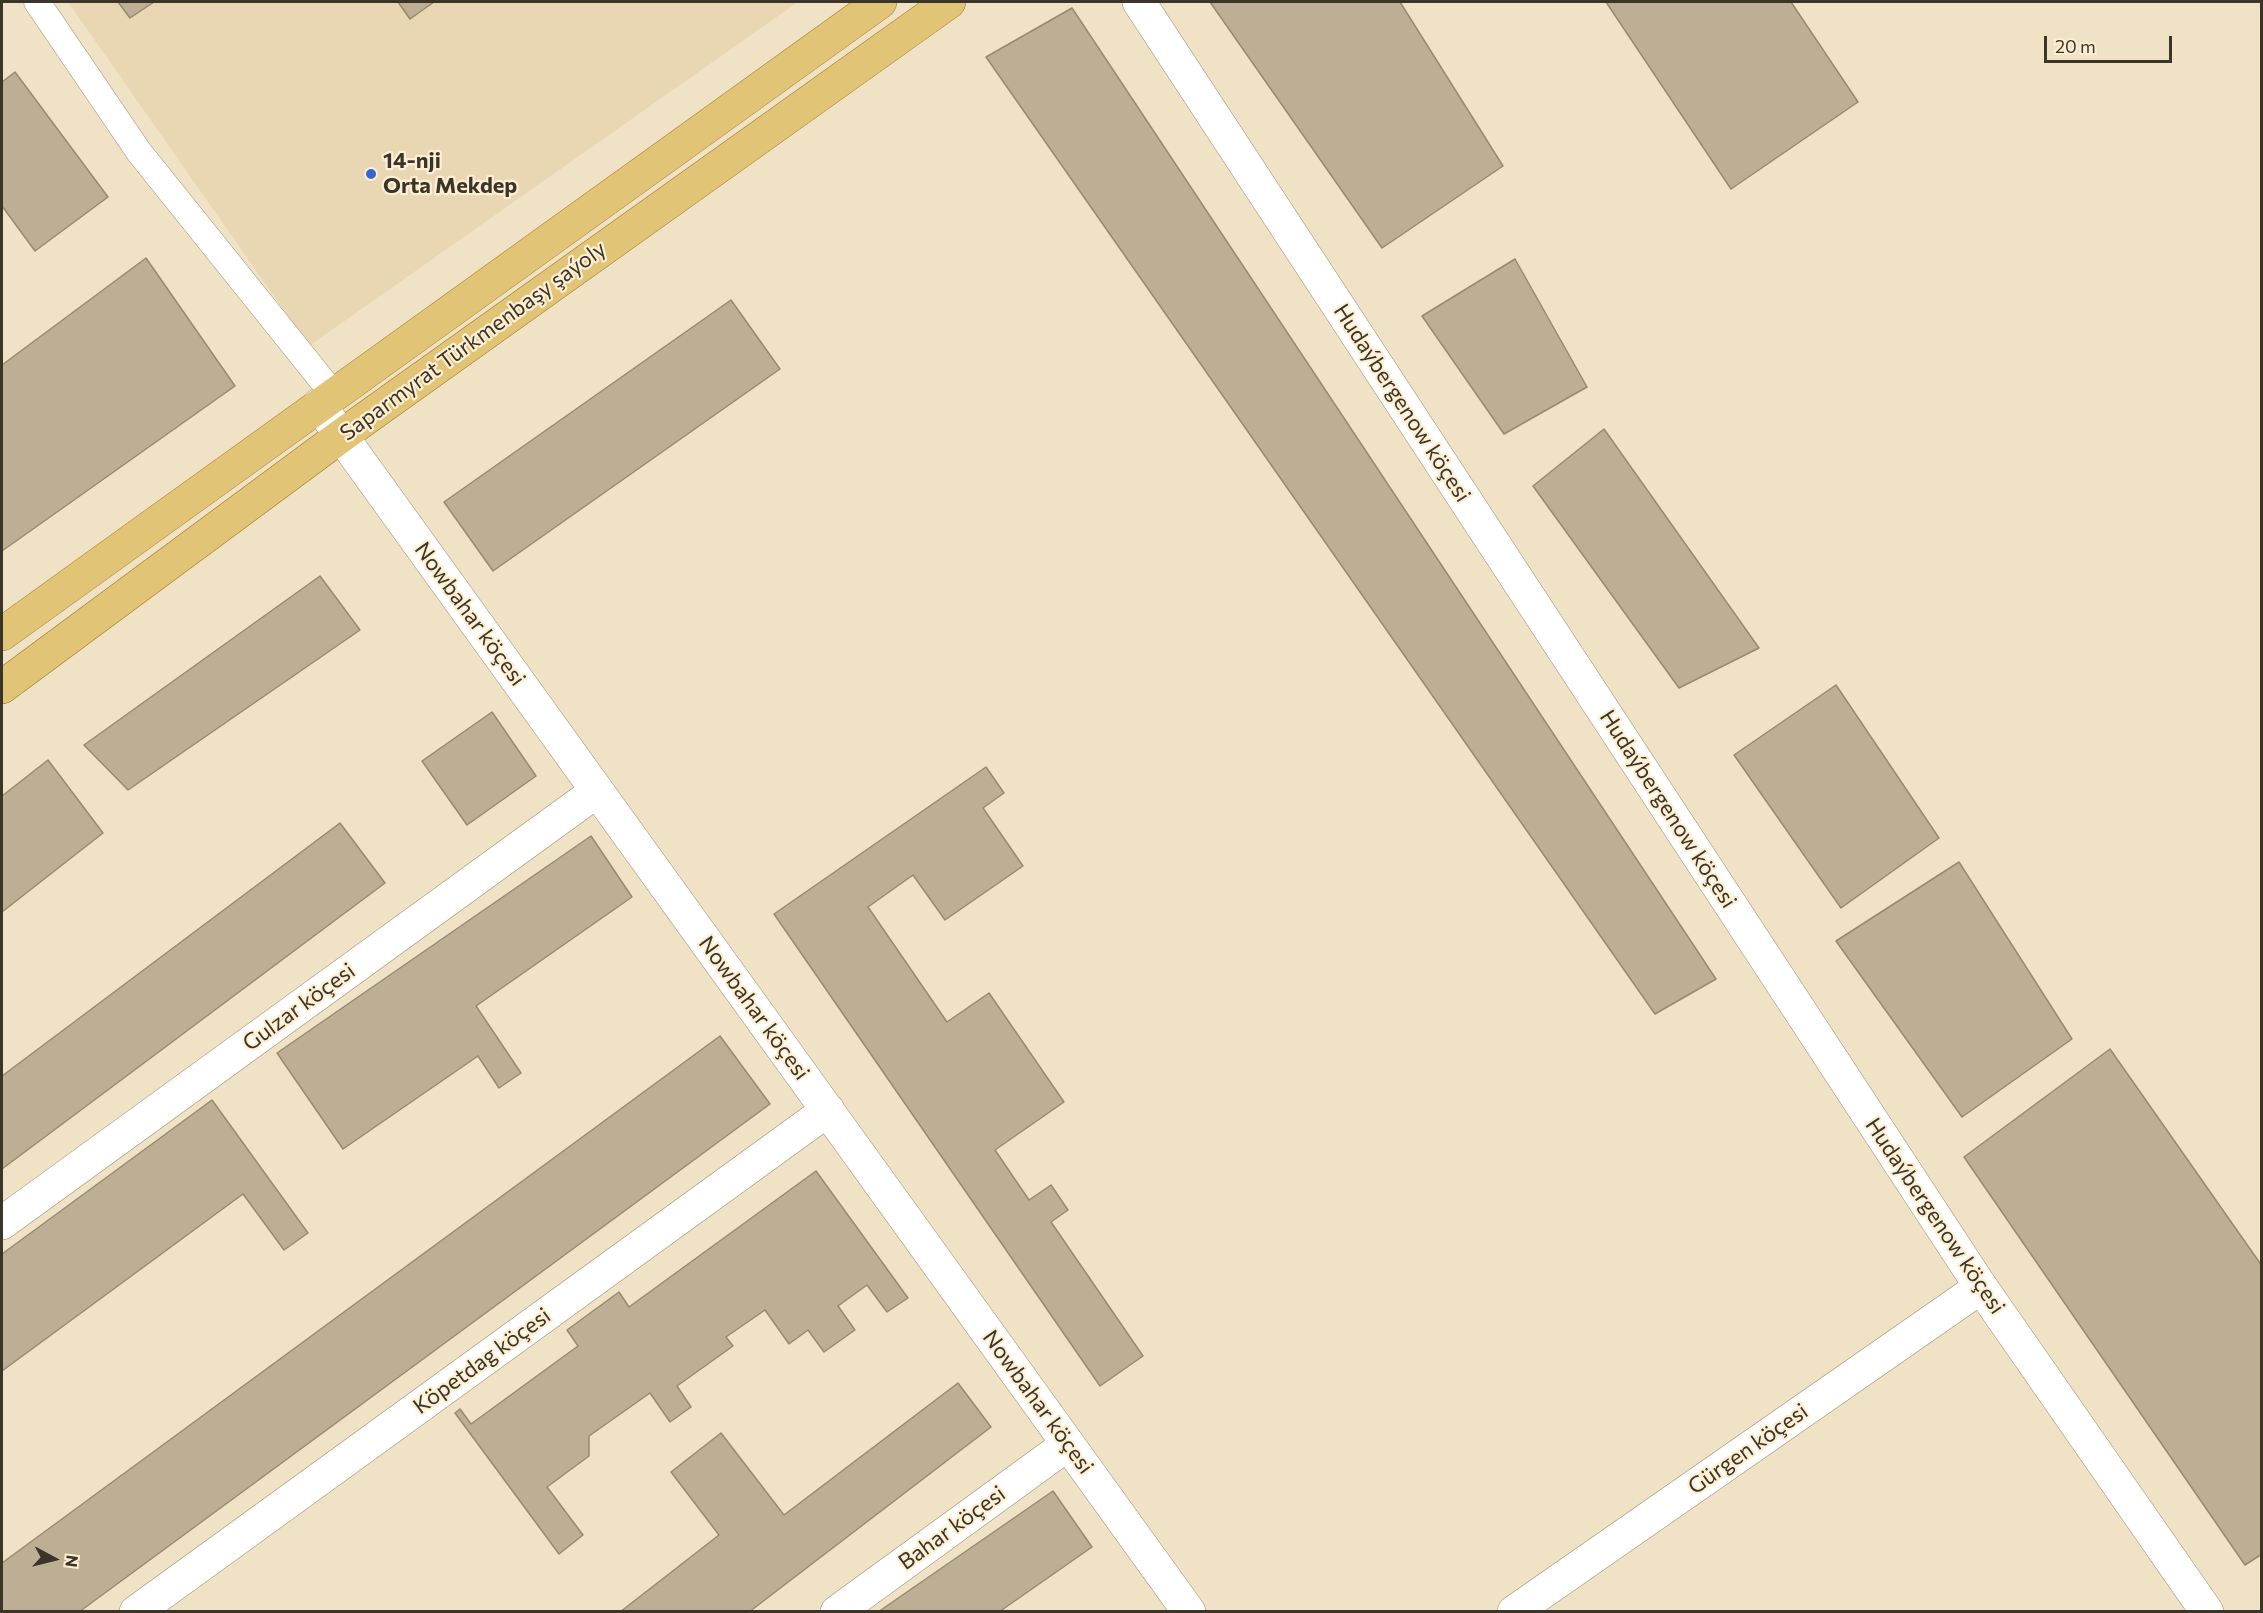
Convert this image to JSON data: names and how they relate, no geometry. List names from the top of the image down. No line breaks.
{"streets":{"main road":["Saparmyrat Türkmenbaşy şaýoly"],"street":["Hudaýbergenow köçesi","Nowbahar köçesi","Gulzar köçesi","Köpetdag köçesi","Gürgen köçesi","Bahar köçesi"]},"crossings":[["Saparmyrat Türkmenbaşy şaýoly","Nowbahar köçesi"],["Hudaýbergenow köçesi","Gürgen köçesi"],["Nowbahar köçesi","Gulzar köçesi"],["Nowbahar köçesi","Köpetdag köçesi"],["Nowbahar köçesi","Bahar köçesi"]],"places":["14-nji Orta Mekdep"],"scale_bar":"20 m","north":"right"}
